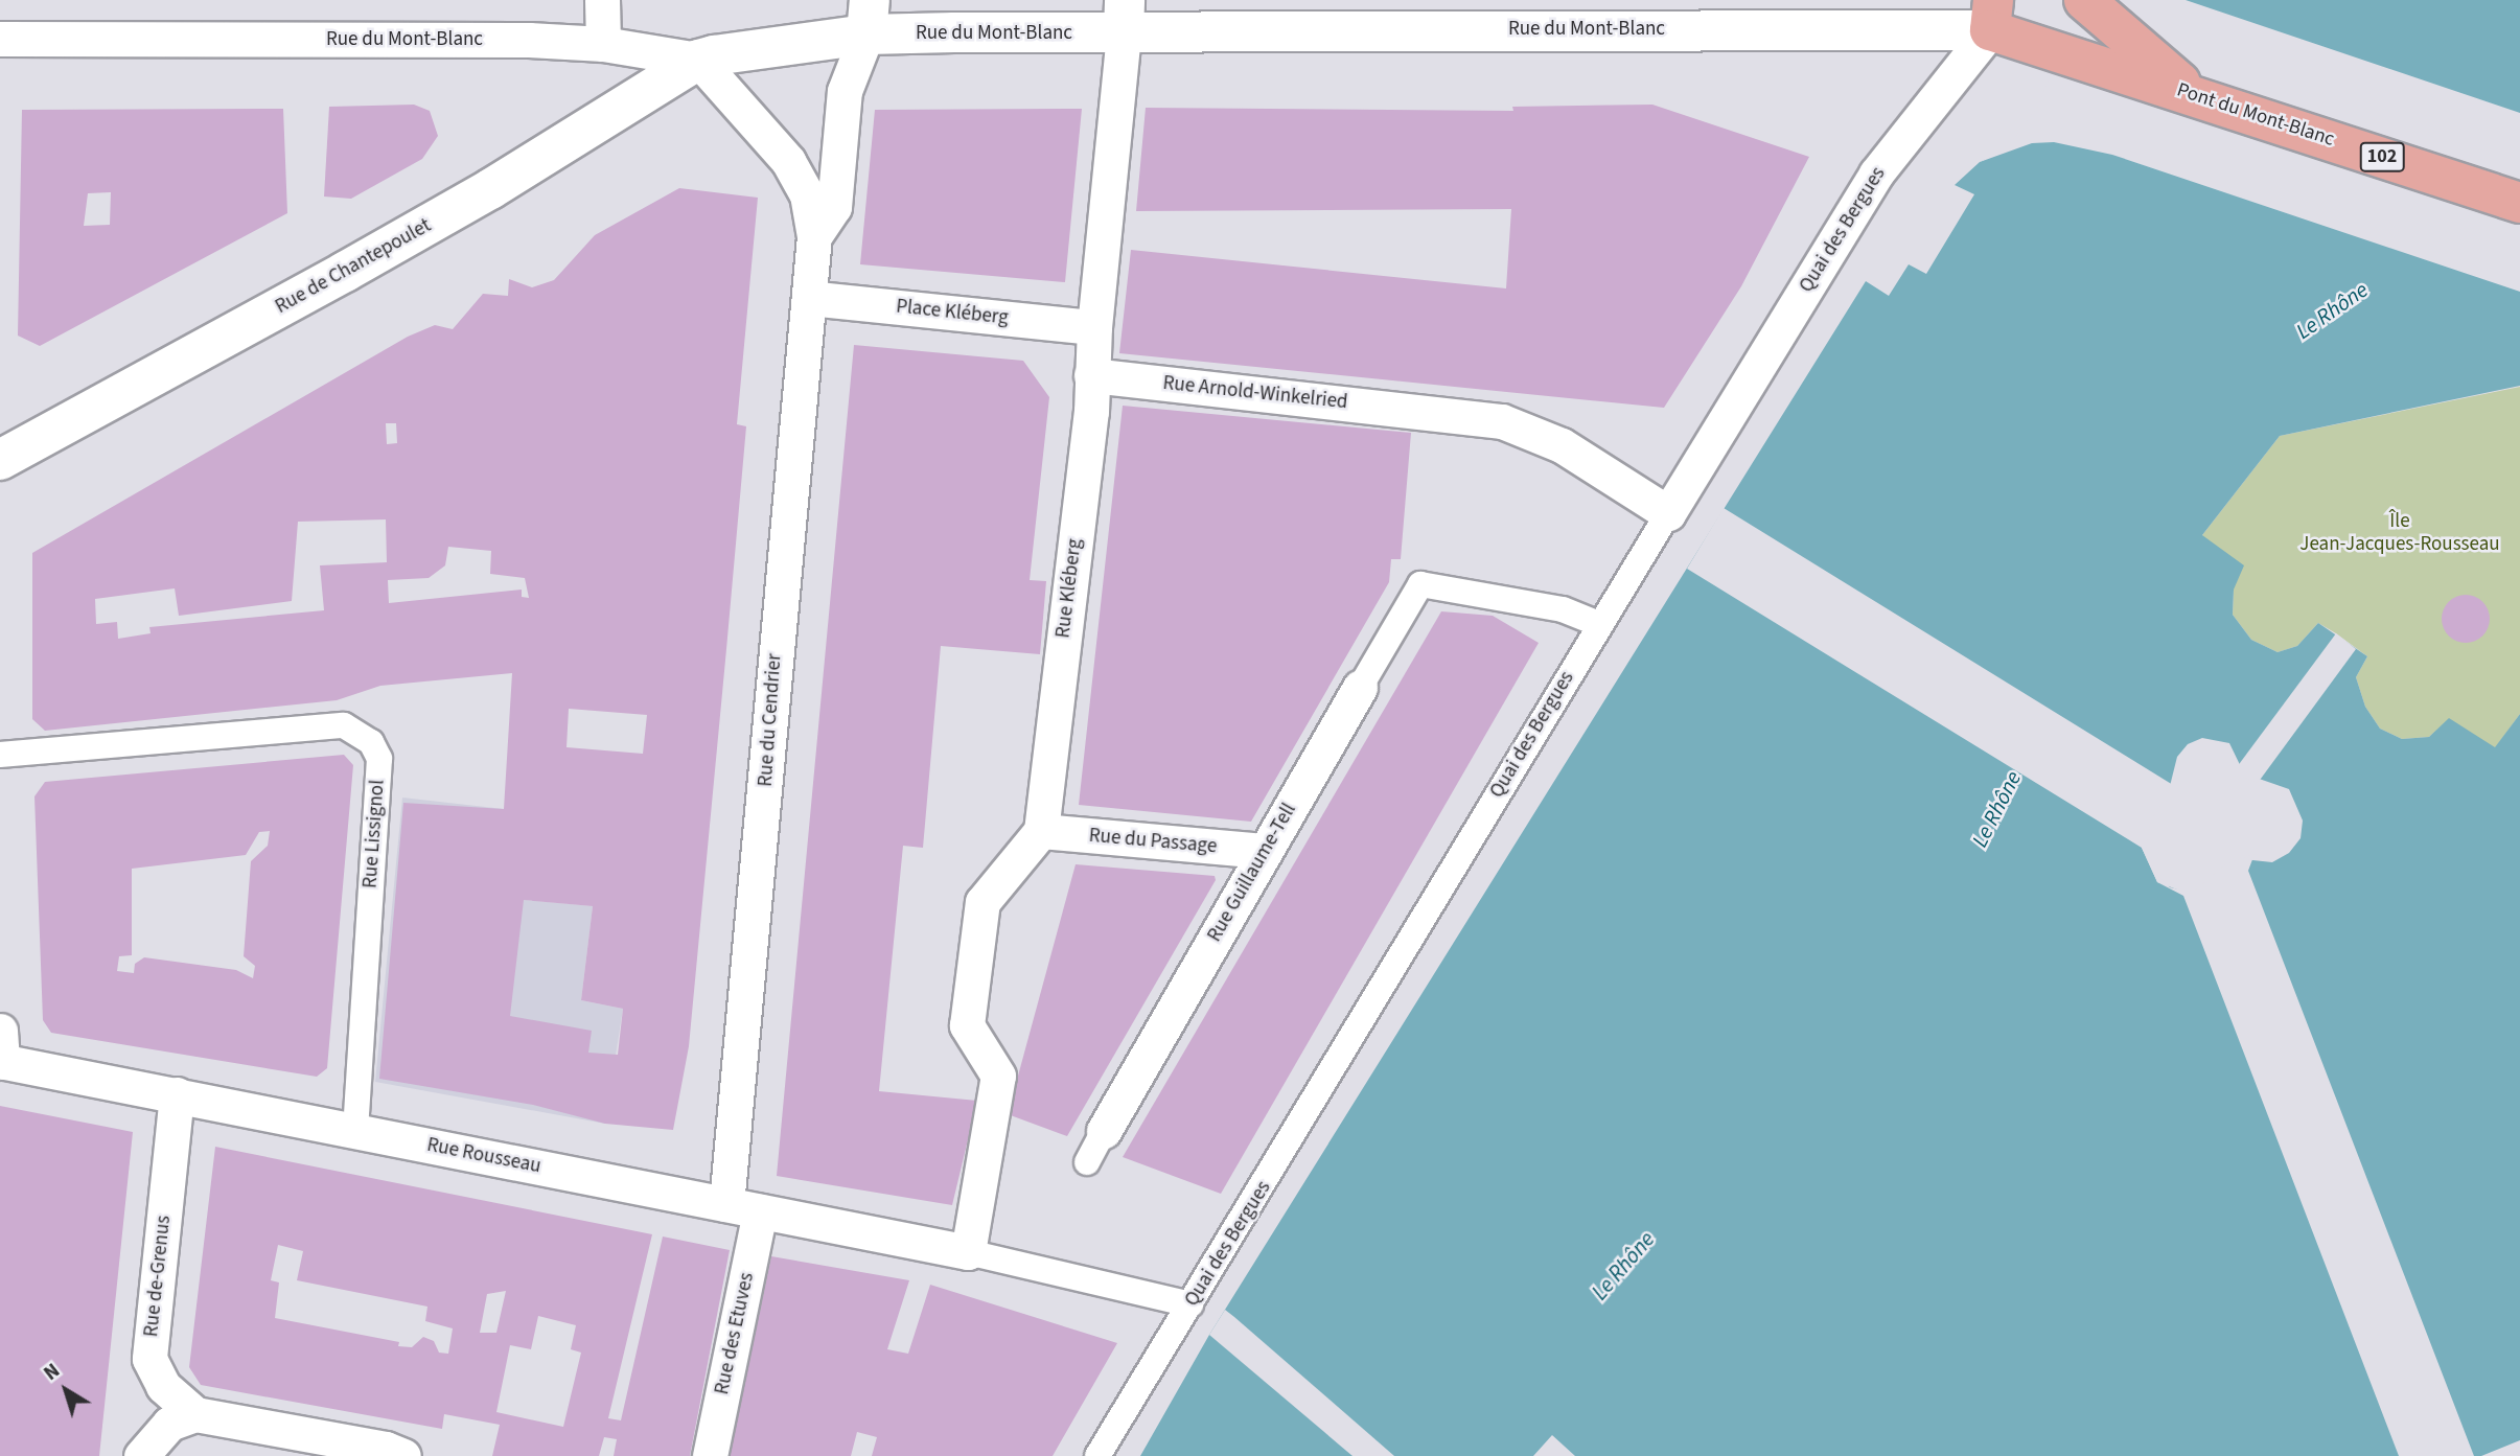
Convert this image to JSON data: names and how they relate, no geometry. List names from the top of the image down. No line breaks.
{"streets":{"main road":["Rue du Mont-Blanc","Pont du Mont-Blanc","102","Rue de Chantepoulet"],"street":["Quai des Bergues","Place Kléberg","Rue Arnold-Winkelried","Rue Kléberg","Rue du Cendrier","Rue Lissignol","Rue du Passage","Rue Guillaume-Tell","Rue Rousseau","Rue de-Grenus","Rue des Etuves"]},"crossings":[["Rue du Mont-Blanc","Pont du Mont-Blanc"],["Rue du Mont-Blanc","Quai des Bergues"],["Rue du Mont-Blanc","Rue de Chantepoulet"],["Rue du Mont-Blanc","Rue Kléberg"],["Rue du Mont-Blanc","Rue du Cendrier"],["Pont du Mont-Blanc","Quai des Bergues"],["Quai des Bergues","Rue Arnold-Winkelried"],["Quai des Bergues","Rue Guillaume-Tell"],["Rue de Chantepoulet","Rue du Cendrier"],["Place Kléberg","Rue Kléberg"],["Place Kléberg","Rue du Cendrier"],["Rue Arnold-Winkelried","Rue Kléberg"],["Rue Kléberg","Rue du Passage"],["Rue du Cendrier","Rue Rousseau"],["Rue Lissignol","Rue Rousseau"],["Rue du Passage","Rue Guillaume-Tell"],["Rue Rousseau","Rue de-Grenus"],["Rue Rousseau","Rue des Etuves"]],"water":["Le Rhône"],"parks":["Île Jean-Jacques-Rousseau"],"north":"top left"}
